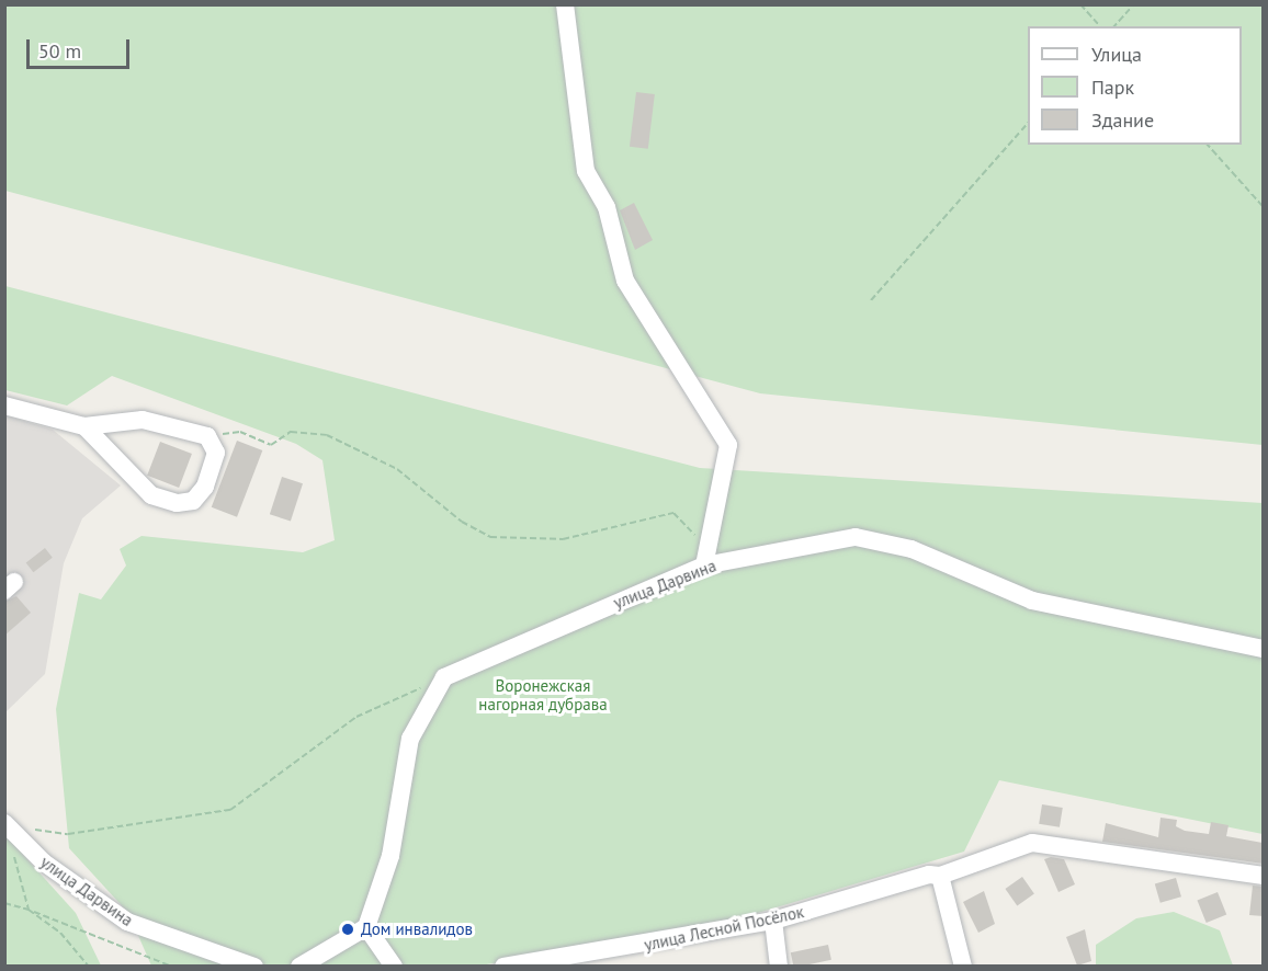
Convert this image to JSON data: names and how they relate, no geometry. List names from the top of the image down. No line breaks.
{"streets":{"street":["улица Дарвина","улица Лесной Посёлок"]},"parks":["Воронежская нагорная дубрава"],"places":["Дом инвалидов"],"legend":["Улица","Парк","Здание"],"scale_bar":"50 m"}
